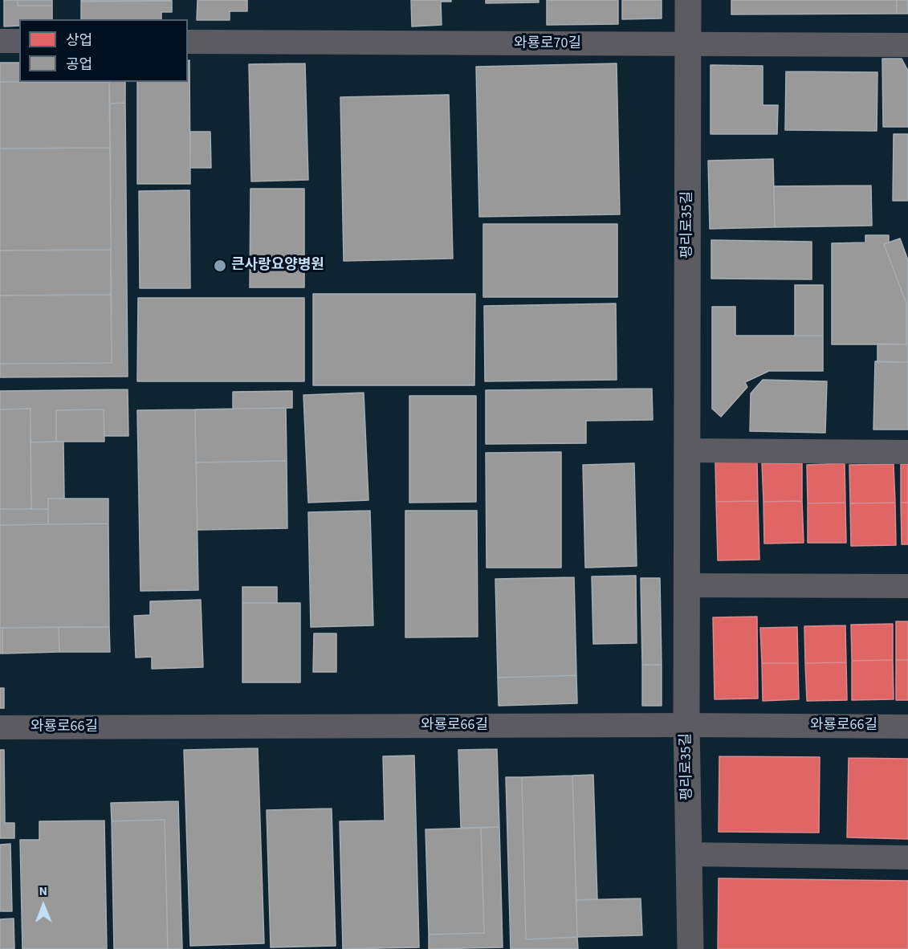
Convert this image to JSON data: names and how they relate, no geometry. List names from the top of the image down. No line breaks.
{"streets":{"street":["와룡로70길","평리로35길","와룡로66길"]},"crossings":[["와룡로70길","평리로35길"],["평리로35길","와룡로66길"]],"places":["큰사랑요양병원"],"legend":["상업","공업"],"north":"top"}
